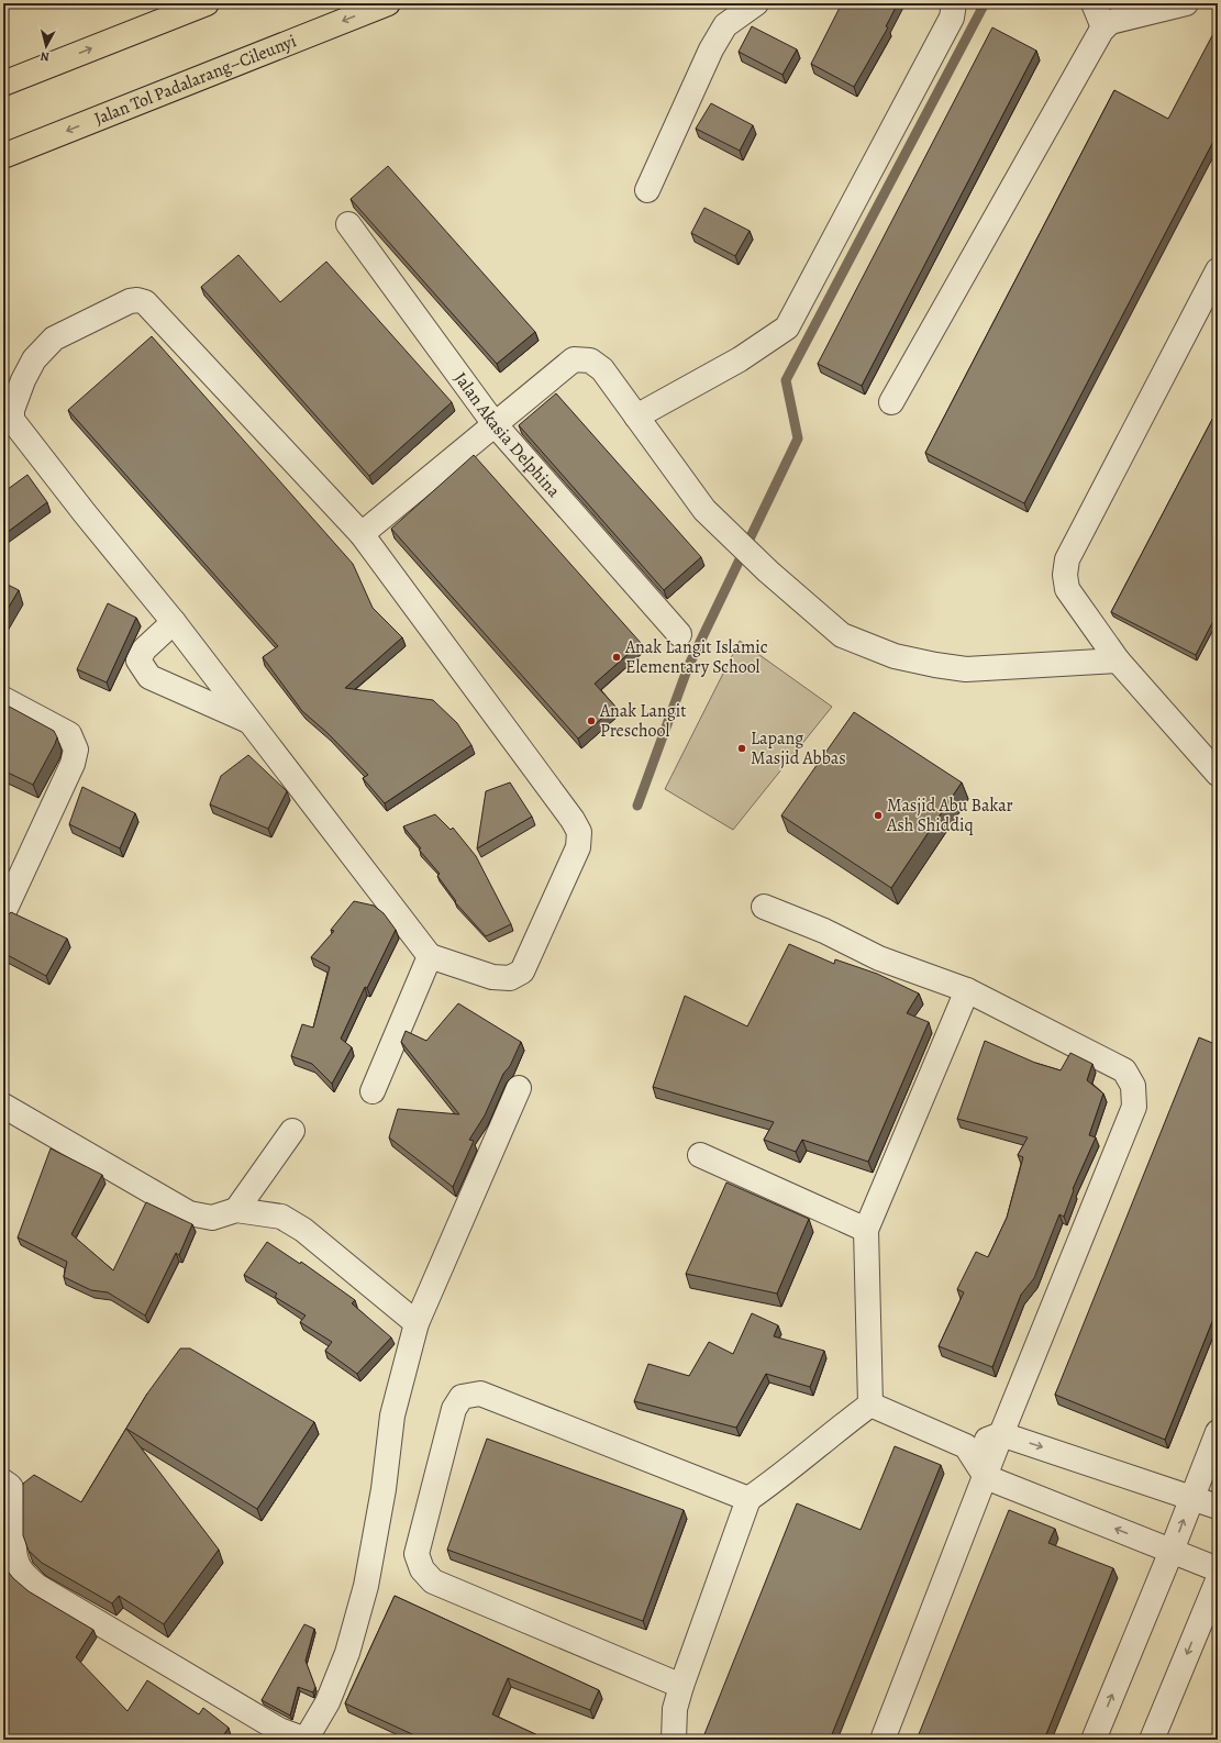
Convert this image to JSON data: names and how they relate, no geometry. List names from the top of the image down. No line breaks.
{"streets":{"highway":["Jalan Tol Padalarang–Cileunyi"],"street":["Jalan Akasia Delphina"]},"places":["Anak Langit Islamic Elementary School","Anak Langit Preschool","Lapang Masjid Abbas","Masjid Abu Bakar Ash Shiddiq"],"north":"bottom"}
